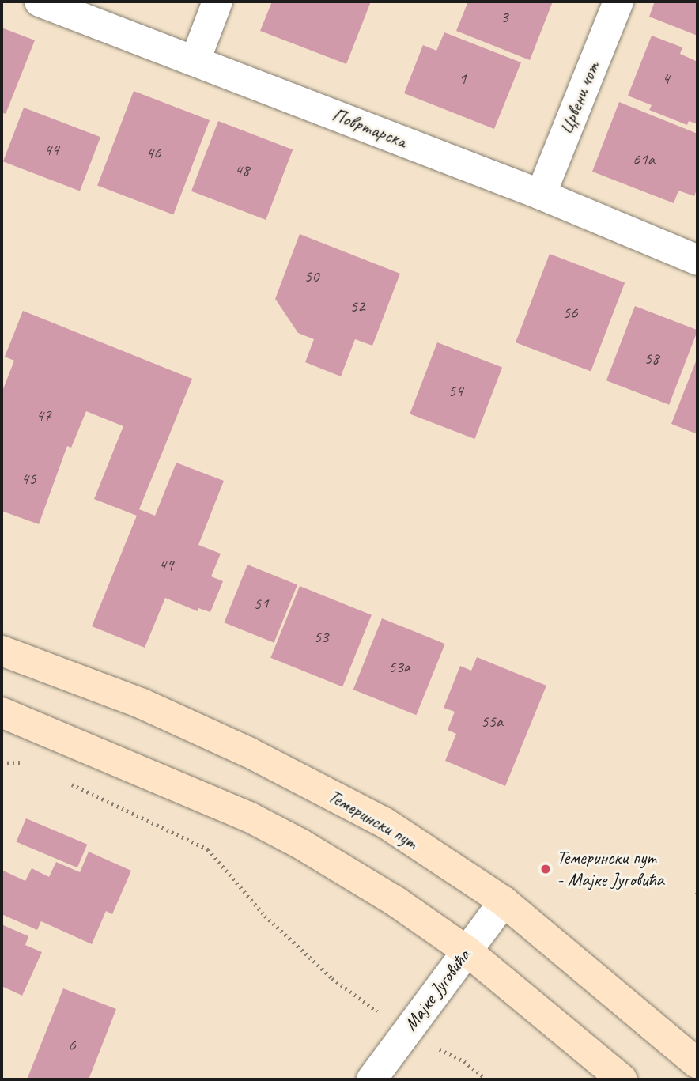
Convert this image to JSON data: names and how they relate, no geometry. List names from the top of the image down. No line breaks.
{"streets":{"main road":["Темерински пут"],"street":["Црвени чот","Повртарска","Мајке Југовића"]},"crossings":[["Црвени чот","Повртарска"],["Темерински пут","Мајке Југовића"]],"places":["Темерински пут - Мајке Југовића"],"house_numbers":["3","1","4","44","46","61a","48","50","52","56","58","54","47","45","49","51","53","53a","55a","6"]}
